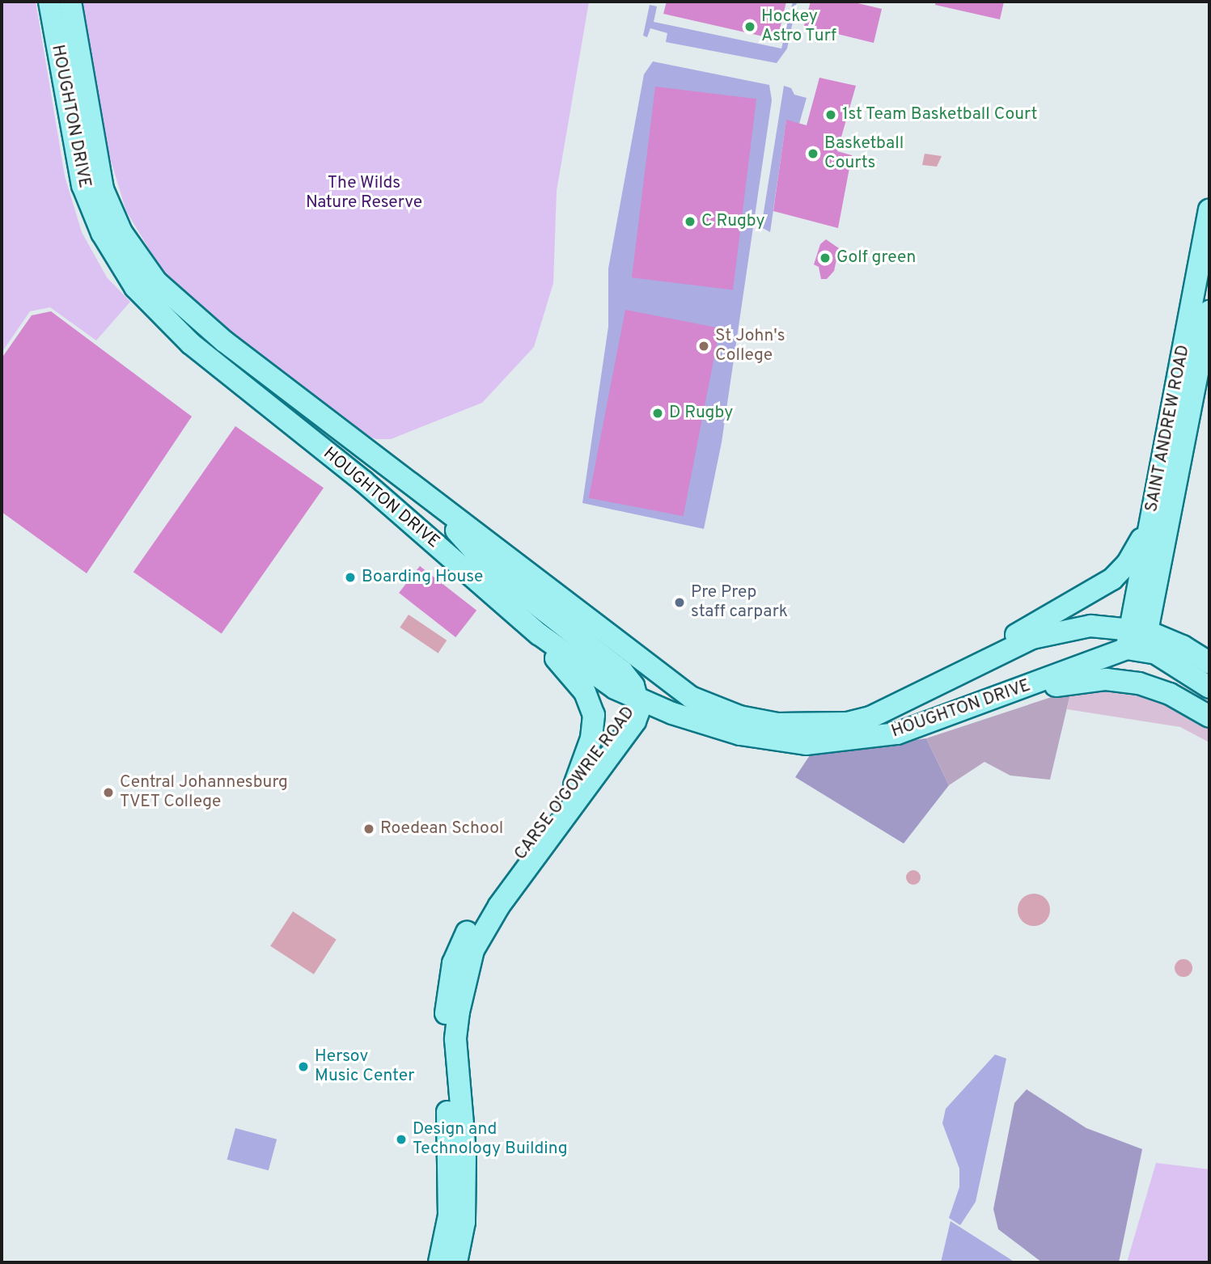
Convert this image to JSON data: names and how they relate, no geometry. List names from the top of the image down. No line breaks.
{"streets":{"main road":["HOUGHTON DRIVE","SAINT ANDREW ROAD","CARSE O'GOWRIE ROAD"]},"crossings":[["HOUGHTON DRIVE","SAINT ANDREW ROAD"],["HOUGHTON DRIVE","CARSE O'GOWRIE ROAD"]],"parks":["The Wilds Nature Reserve"],"places":["Hockey Astro Turf","1st Team Basketball Court","Basketball Courts","C Rugby","Golf green","St John's College","D Rugby","Boarding House","Pre Prep staff carpark","Central Johannesburg TVET College","Roedean School","Hersov Music Center","Design and Technology Building"]}
